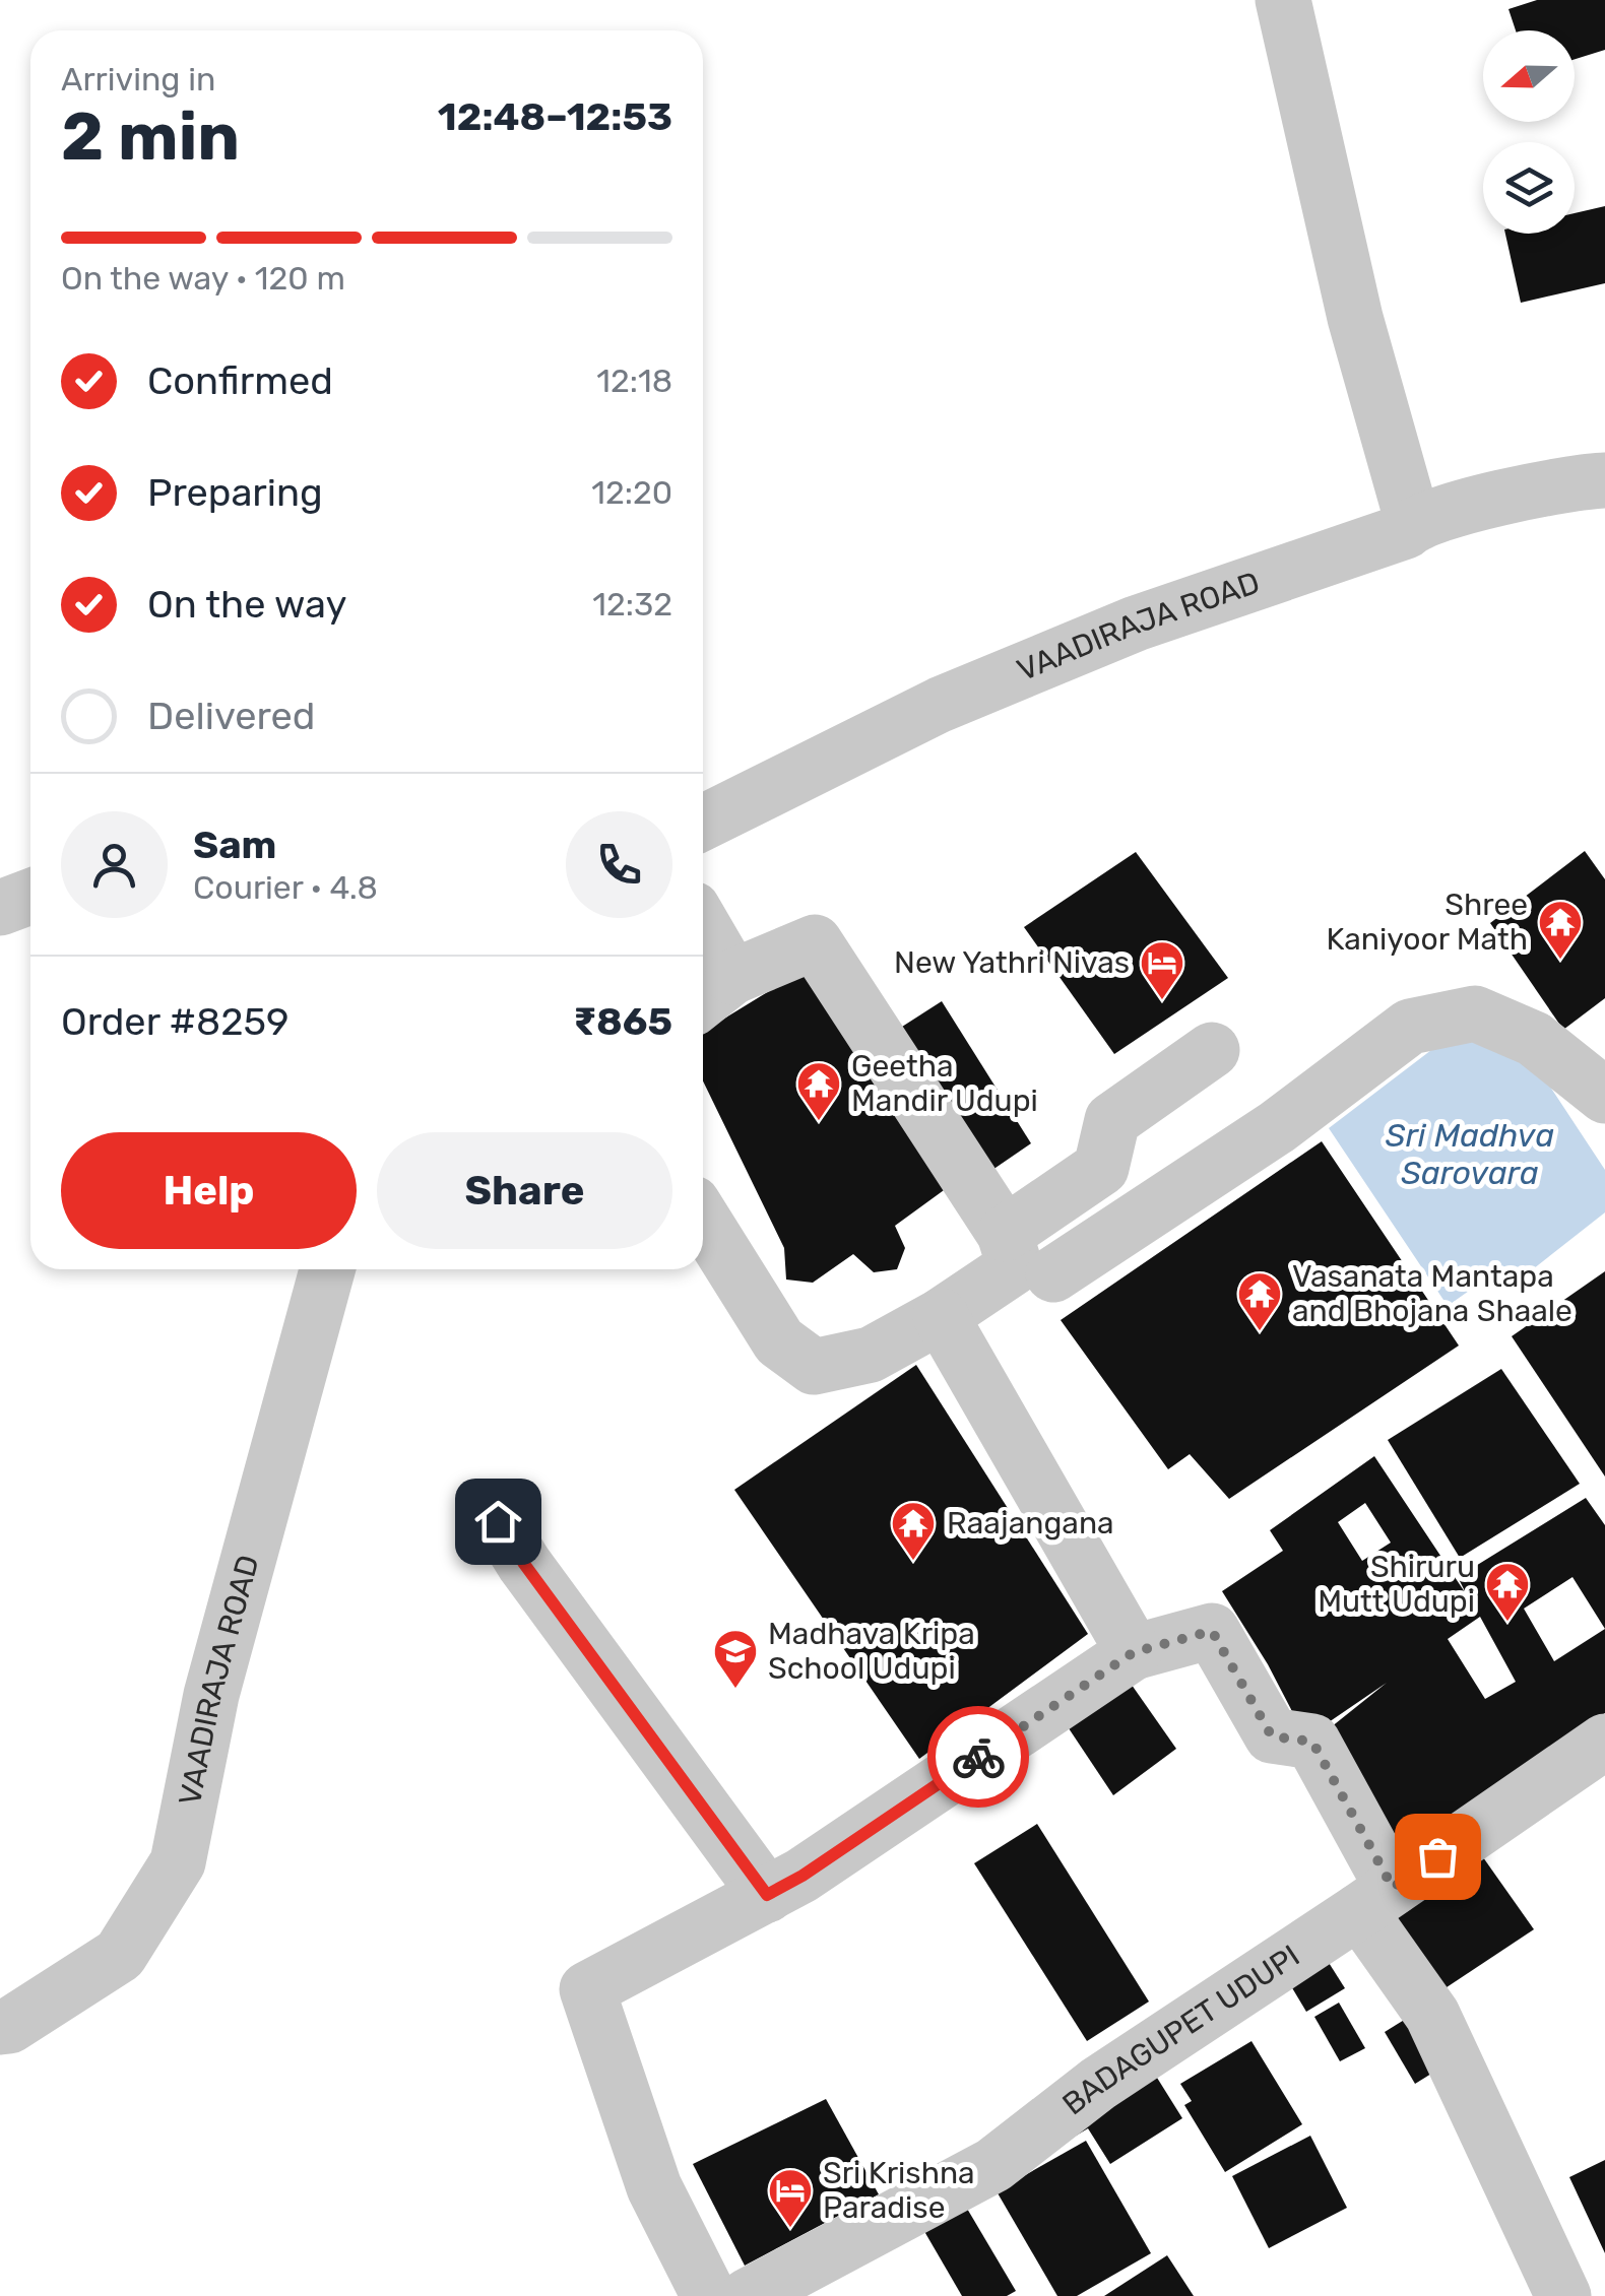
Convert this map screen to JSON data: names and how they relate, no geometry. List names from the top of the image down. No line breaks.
{"streets":{"street":["VAADIRAJA ROAD","BADAGUPET UDUPI"]},"water":["Sri Madhva Sarovara"],"places":{"temple":["Shree Kaniyoor Math","Geetha Mandir Udupi","Vasanata Mantapa and Bhojana Shaale","Raajangana","Shiruru Mutt Udupi"],"hotel":["New Yathri Nivas","Sri Krishna Paradise"],"school or university":["Madhava Kripa School Udupi"]},"north":"left","page":{"heading":["2 min","Arriving in","12:48–12:53"],"panel":["Sam","Courier · 4.8","Order #8259","₹865"],"bar":"On the way · 120 m","list":[["Confirmed","12:18"],["Preparing","12:20"],["On the way","12:32"],"Delivered"],"buttons":["Help","Share"]}}
